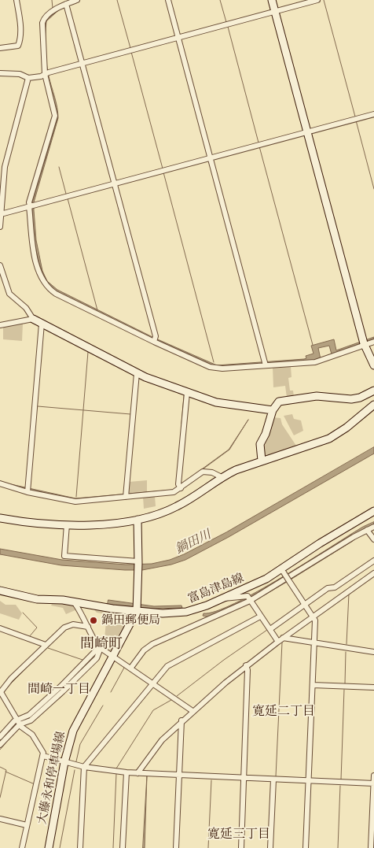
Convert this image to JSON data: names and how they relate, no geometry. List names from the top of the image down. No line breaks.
{"streets":{"street":["富島津島線","大藤永和停車場線"]},"crossings":[["富島津島線","大藤永和停車場線"]],"districts":["間崎町","間崎一丁目","寛延二丁目","寛延三丁目"],"water":["鍋田川"],"places":["鍋田郵便局"]}
